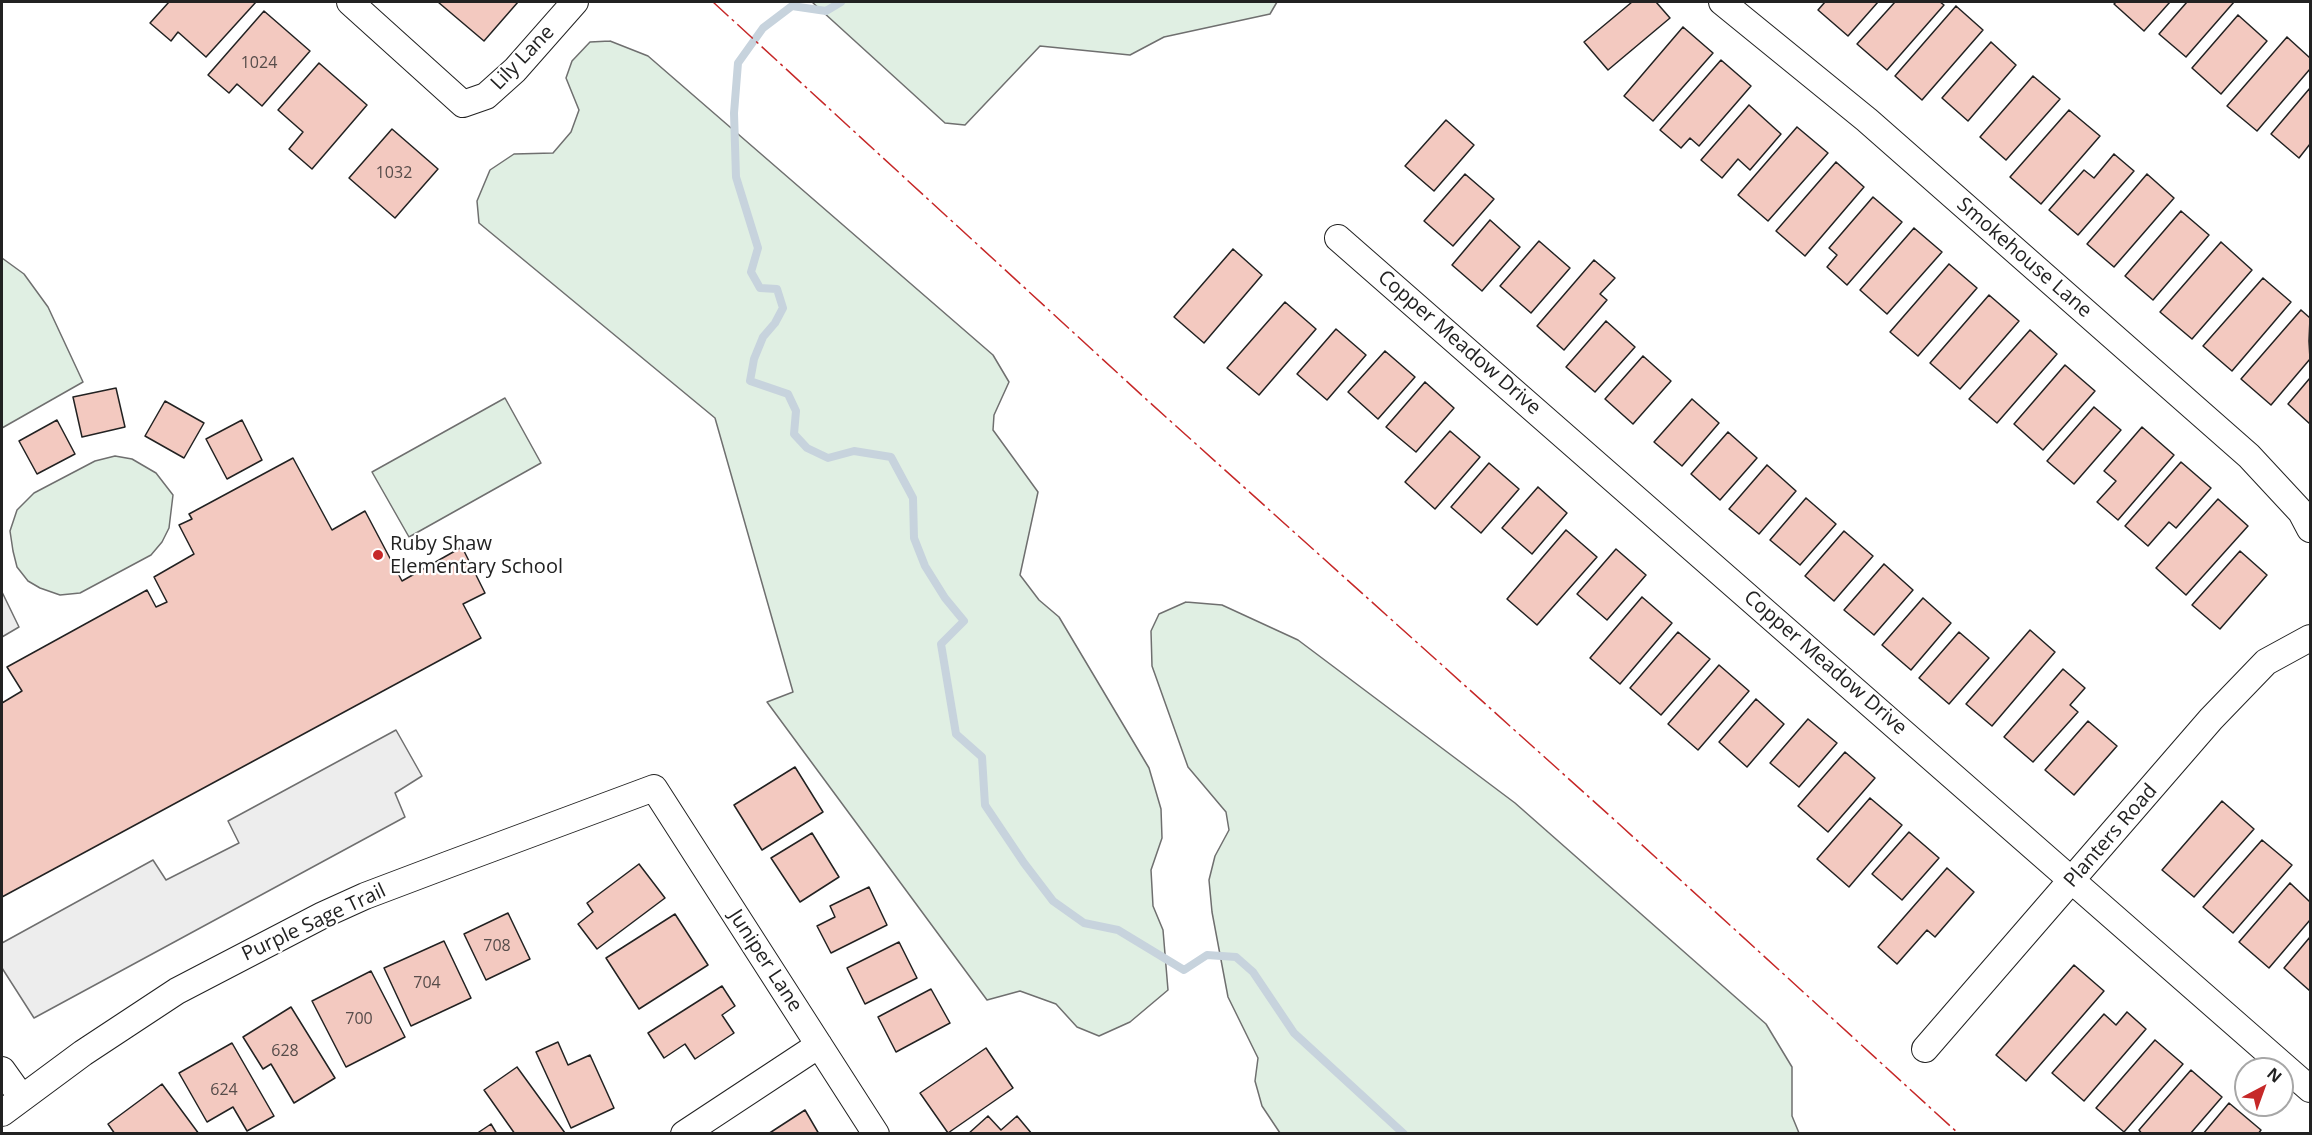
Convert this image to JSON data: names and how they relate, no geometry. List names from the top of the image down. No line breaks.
{"streets":{"street":["Lily Lane","Smokehouse Lane","Copper Meadow Drive","Planters Road","Purple Sage Trail","Juniper Lane"]},"crossings":[["Copper Meadow Drive","Planters Road"],["Purple Sage Trail","Juniper Lane"]],"places":["Ruby Shaw Elementary School"],"house_numbers":["1024","1032","708","704","700","628","624"],"north":"top right"}
